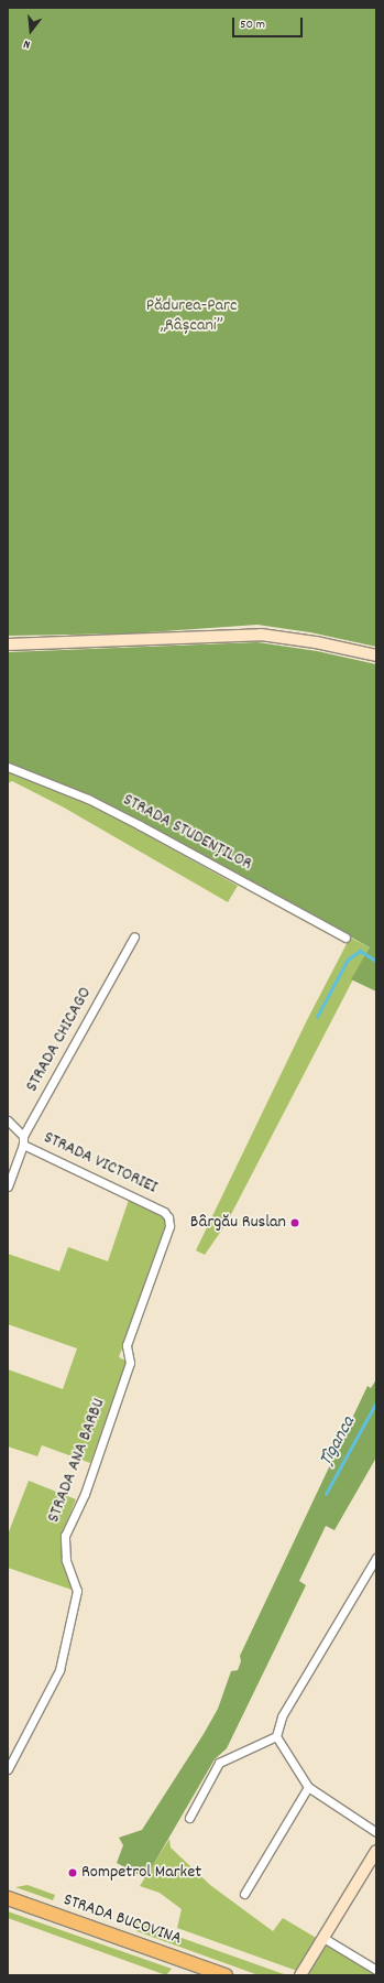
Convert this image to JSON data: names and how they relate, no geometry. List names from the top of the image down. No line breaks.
{"streets":{"main road":["STRADA BUCOVINA"],"street":["STRADA STUDENȚILOR","STRADA CHICAGO","STRADA VICTORIEI","STRADA ANA BARBU"]},"crossings":[["STRADA CHICAGO","STRADA VICTORIEI"],["STRADA VICTORIEI","STRADA ANA BARBU"]],"water":["Țîganca"],"parks":["Pădurea-Parc „Râșcani”"],"places":["Bârgău Ruslan","Rompetrol Market"],"scale_bar":"50 m","north":"bottom"}
